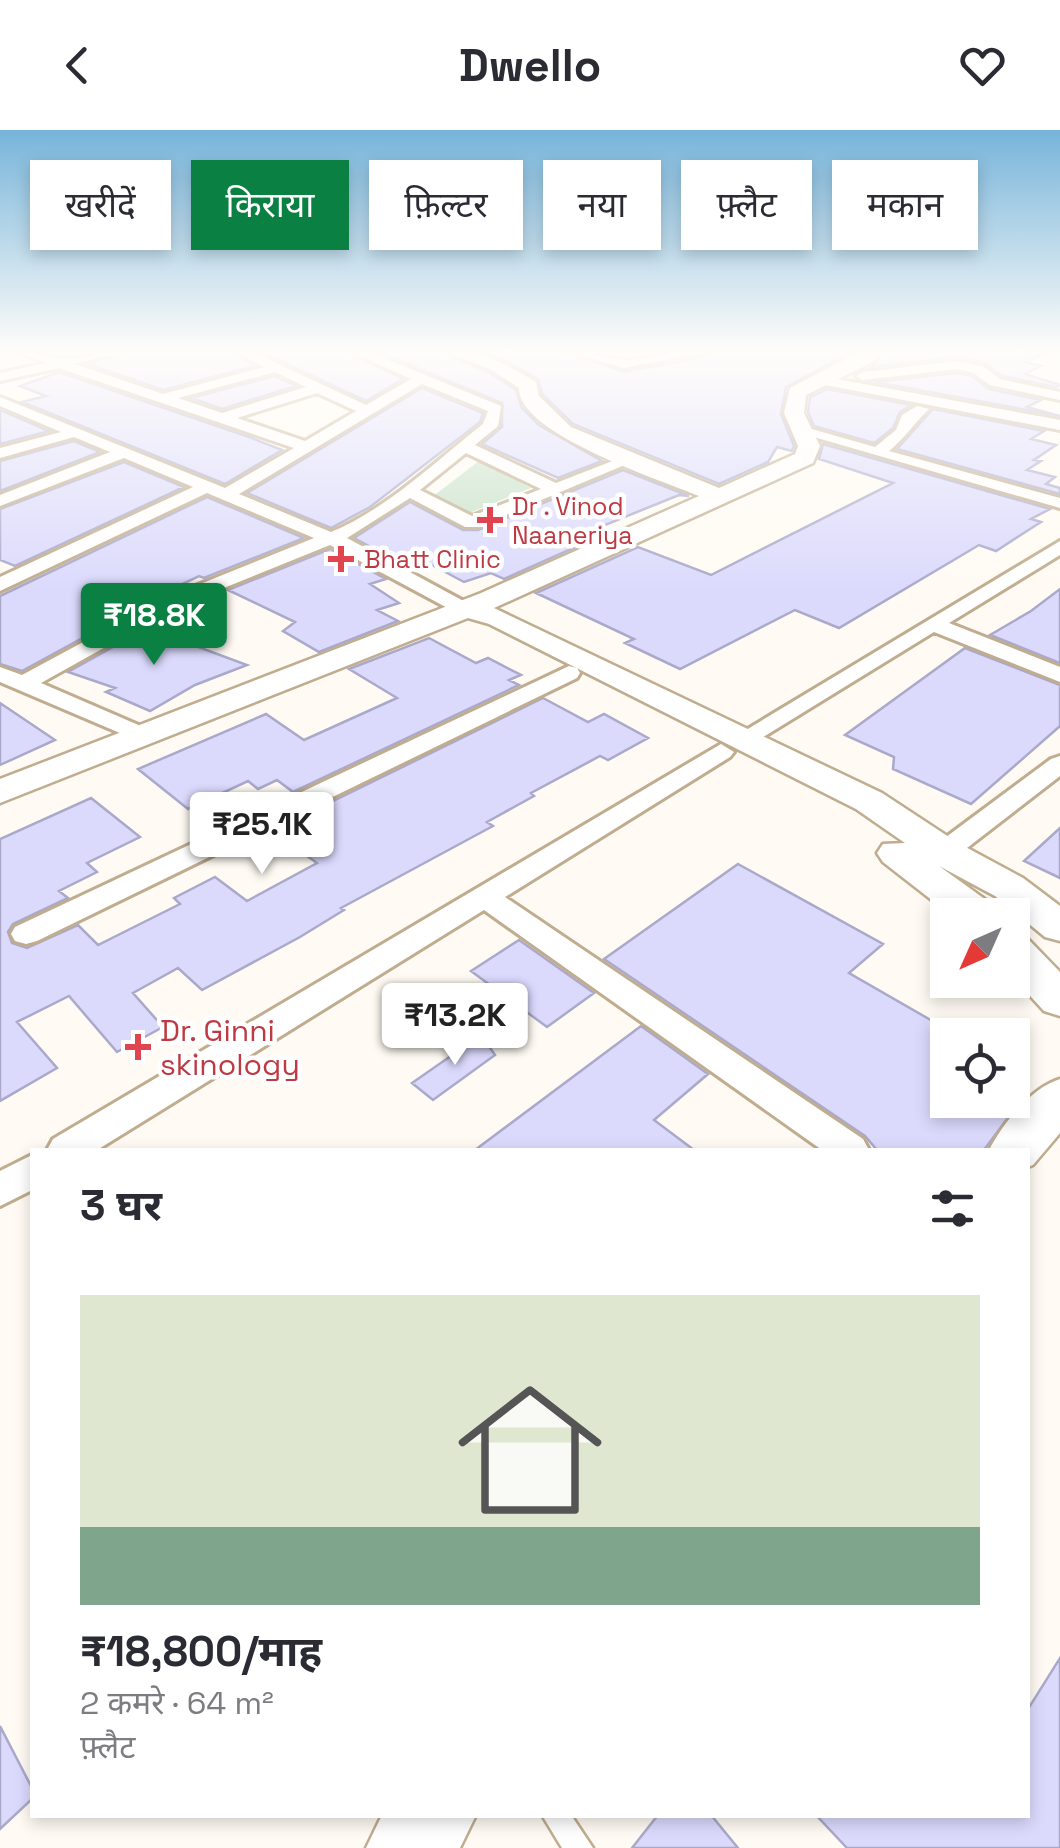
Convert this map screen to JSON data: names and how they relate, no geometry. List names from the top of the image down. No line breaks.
{"places":{"health":["Dr . Vinod Naaneriya","Bhatt Clinic","Dr. Ginni skinology"]},"north":"bottom left","page":{"header":"Dwello","chip":["खरीदें","किराया","फ़िल्टर","नया","फ़्लैट","मकान"],"price":["₹18.8K","₹25.1K","₹13.2K"],"heading":"3 घर","list":[{"name":"₹18,800/माह","note":"2 कमरे · 64 m² · फ़्लैट"}]}}
